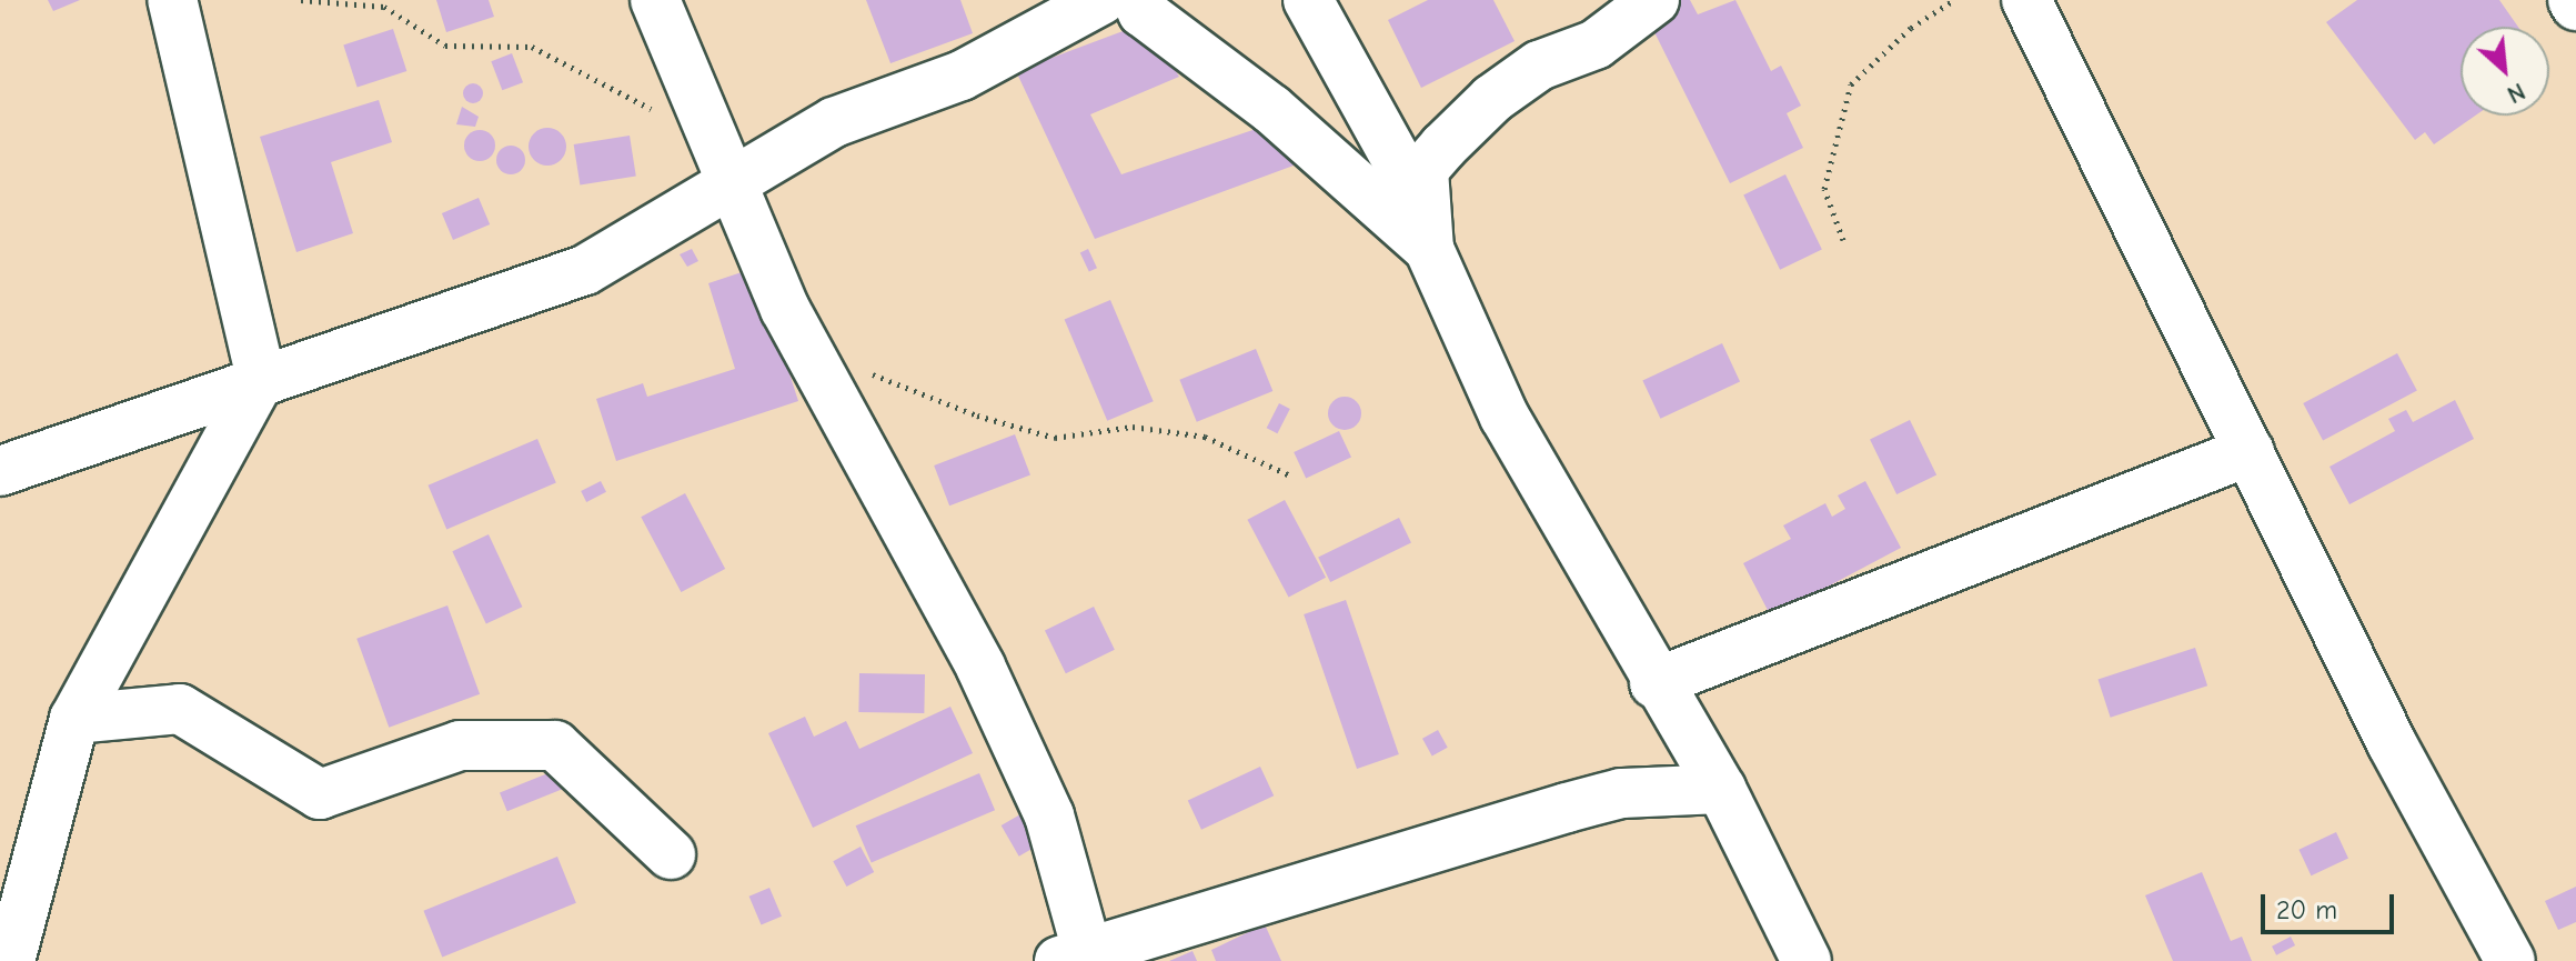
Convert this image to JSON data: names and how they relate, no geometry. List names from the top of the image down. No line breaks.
{"scale_bar":"20 m","north":"bottom right"}
